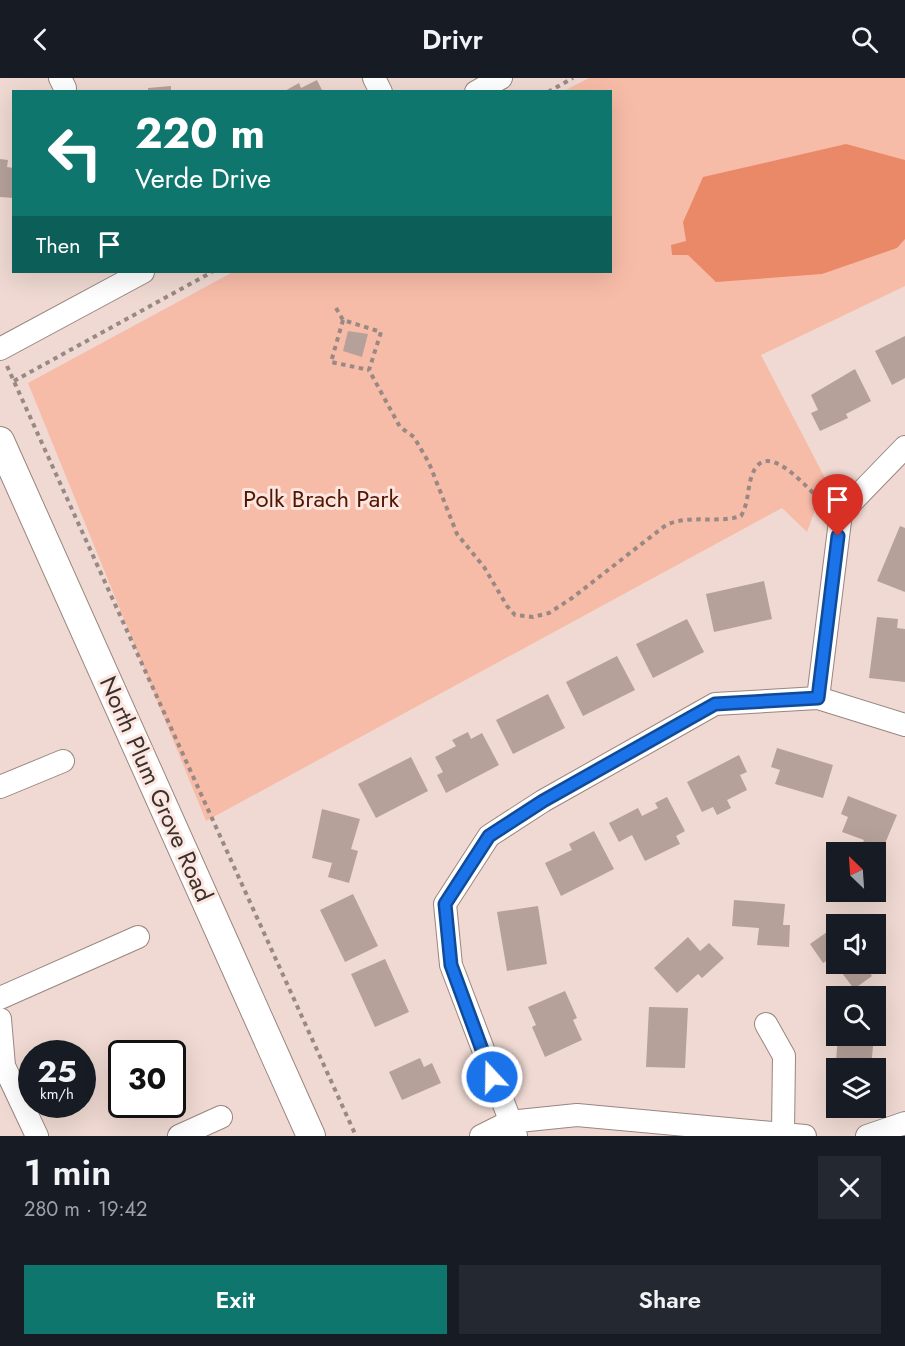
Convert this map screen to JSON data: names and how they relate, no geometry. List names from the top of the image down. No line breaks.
{"streets":{"street":["North Plum Grove Road"]},"parks":["Polk Brach Park"],"north":"top left","page":{"header":"Drivr","turn":["220 m","Verde Drive"],"then":"Then","speed":"25 km/h","limit":"30","heading":["1 min","280 m · 19:42"],"buttons":["Exit","Share"]}}
